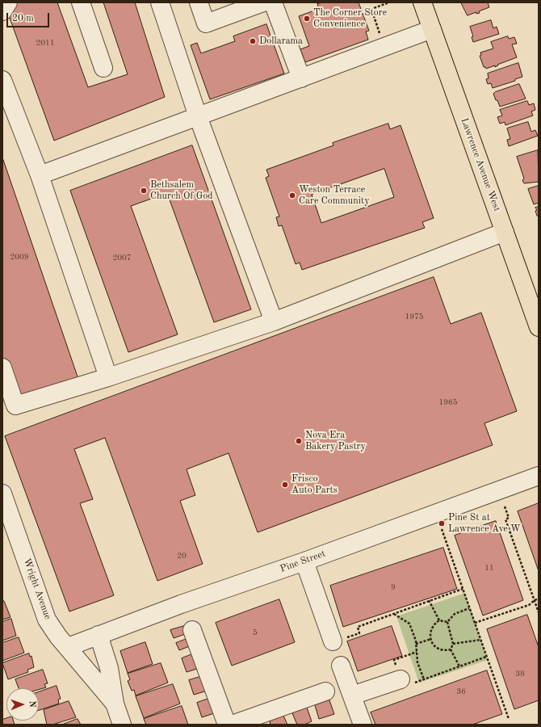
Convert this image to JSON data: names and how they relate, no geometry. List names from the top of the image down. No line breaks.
{"streets":{"main road":["Lawrence Avenue West"],"street":["Pine Street","Wright Avenue"]},"crossings":[["Pine Street","Wright Avenue"]],"places":["The Corner Store Convenience","Dollarama","Bethsalem Church Of God","Weston Terrace Care Community","Nova Era Bakery Pastry","Frisco Auto Parts","Pine St at Lawrence Ave W"],"house_numbers":["2011","2009","2007","1975","1965","20","11","9","5","38","36"],"scale_bar":"20 m","north":"right"}
